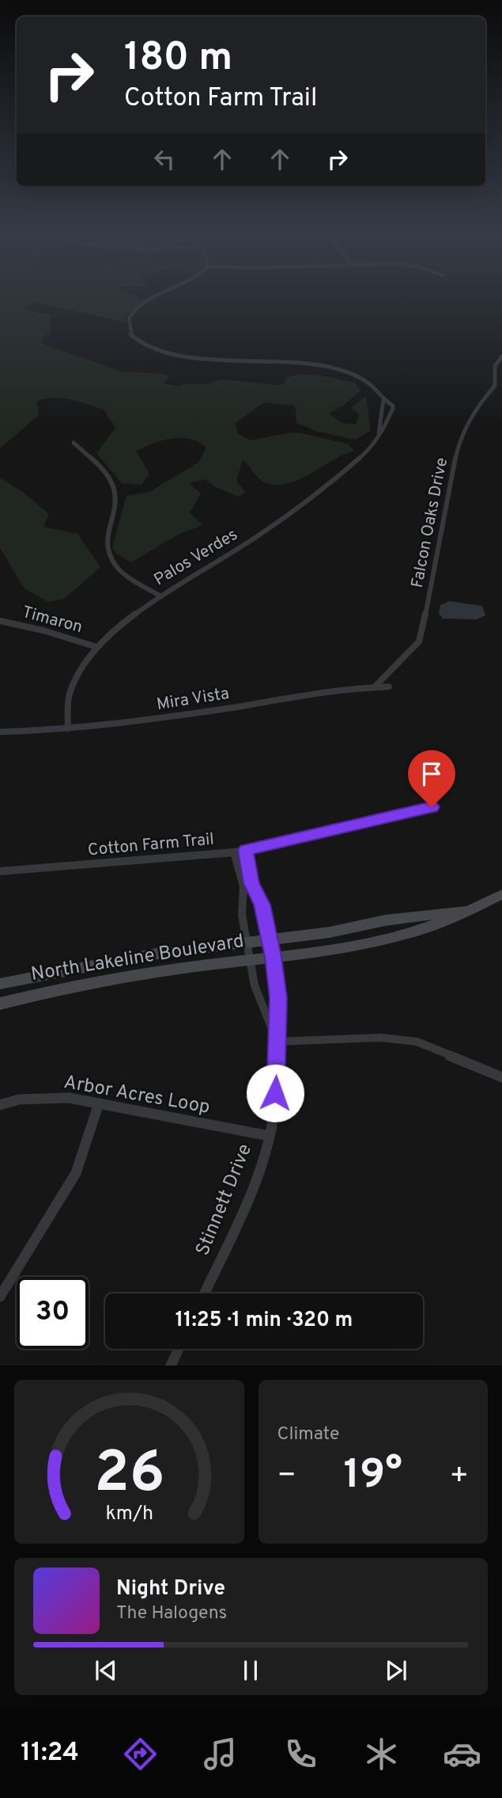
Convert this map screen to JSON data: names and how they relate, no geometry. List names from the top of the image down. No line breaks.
{"streets":{"main road":["North Lakeline Boulevard"],"street":["Falcon Oaks Drive","Palos Verdes","Timaron","Mira Vista","Cotton Farm Trail","Arbor Acres Loop","Stinnett Drive"]},"crossings":[["Falcon Oaks Drive","Mira Vista"],["Palos Verdes","Timaron"],["Palos Verdes","Mira Vista"],["Cotton Farm Trail","Stinnett Drive"],["North Lakeline Boulevard","Stinnett Drive"],["Arbor Acres Loop","Stinnett Drive"]],"page":{"turn":["180 m","Cotton Farm Trail"],"limit":"30","trip":"11:25 · 1 min · 320 m","tile":"Climate","heat":["−","19°","+"],"song":["Night Drive","The Halogens"],"tabs":"11:24","gauge":["26","km/h"]}}
